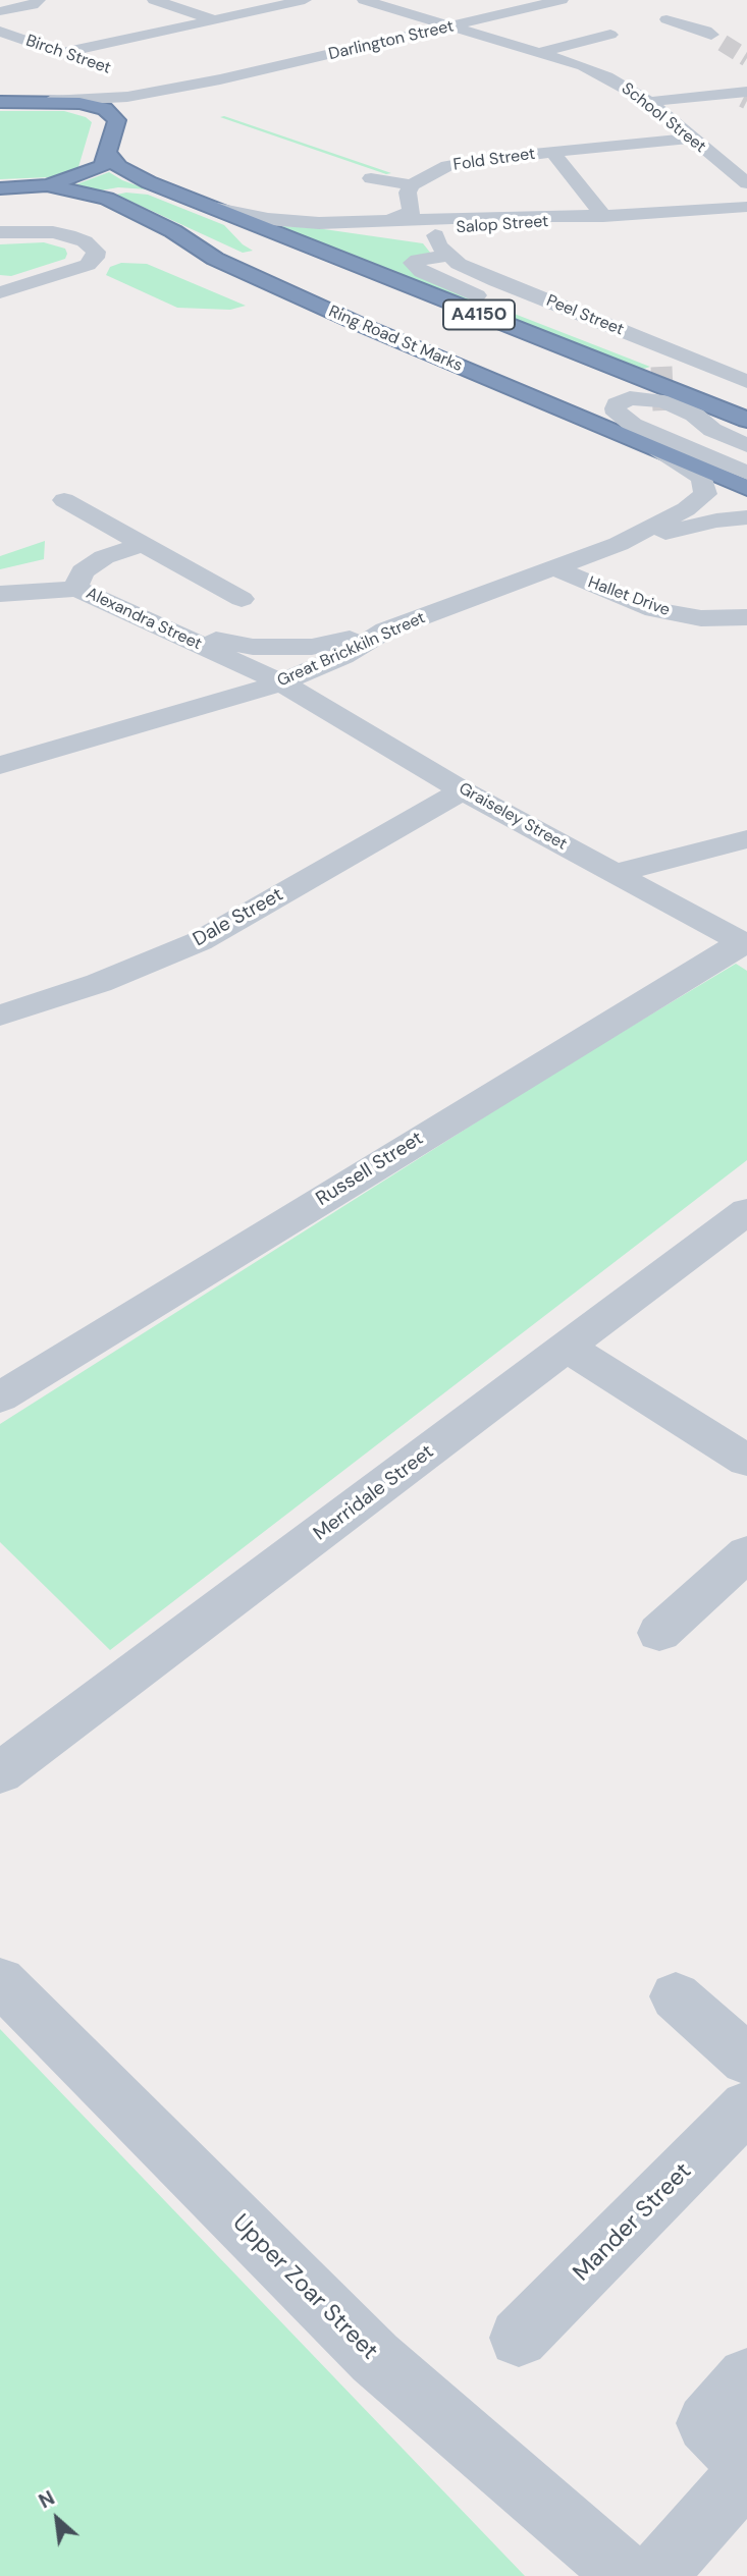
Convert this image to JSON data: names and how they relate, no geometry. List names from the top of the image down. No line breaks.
{"streets":{"highway":["A4150","Ring Road St Marks"],"street":["Darlington Street","Birch Street","School Street","Fold Street","Salop Street","Peel Street","Hallet Drive","Alexandra Street","Great Brickkiln Street","Graiseley Street","Dale Street","Russell Street","Merridale Street","Mander Street","Upper Zoar Street"]},"crossings":[["Darlington Street","School Street"],["School Street","Fold Street"],["Fold Street","Salop Street"],["Salop Street","A4150"],["A4150","Ring Road St Marks"],["Ring Road St Marks","Great Brickkiln Street"],["Hallet Drive","Great Brickkiln Street"],["Alexandra Street","Great Brickkiln Street"],["Alexandra Street","Graiseley Street"],["Great Brickkiln Street","Graiseley Street"],["Graiseley Street","Dale Street"],["Graiseley Street","Russell Street"]],"north":"top left"}
